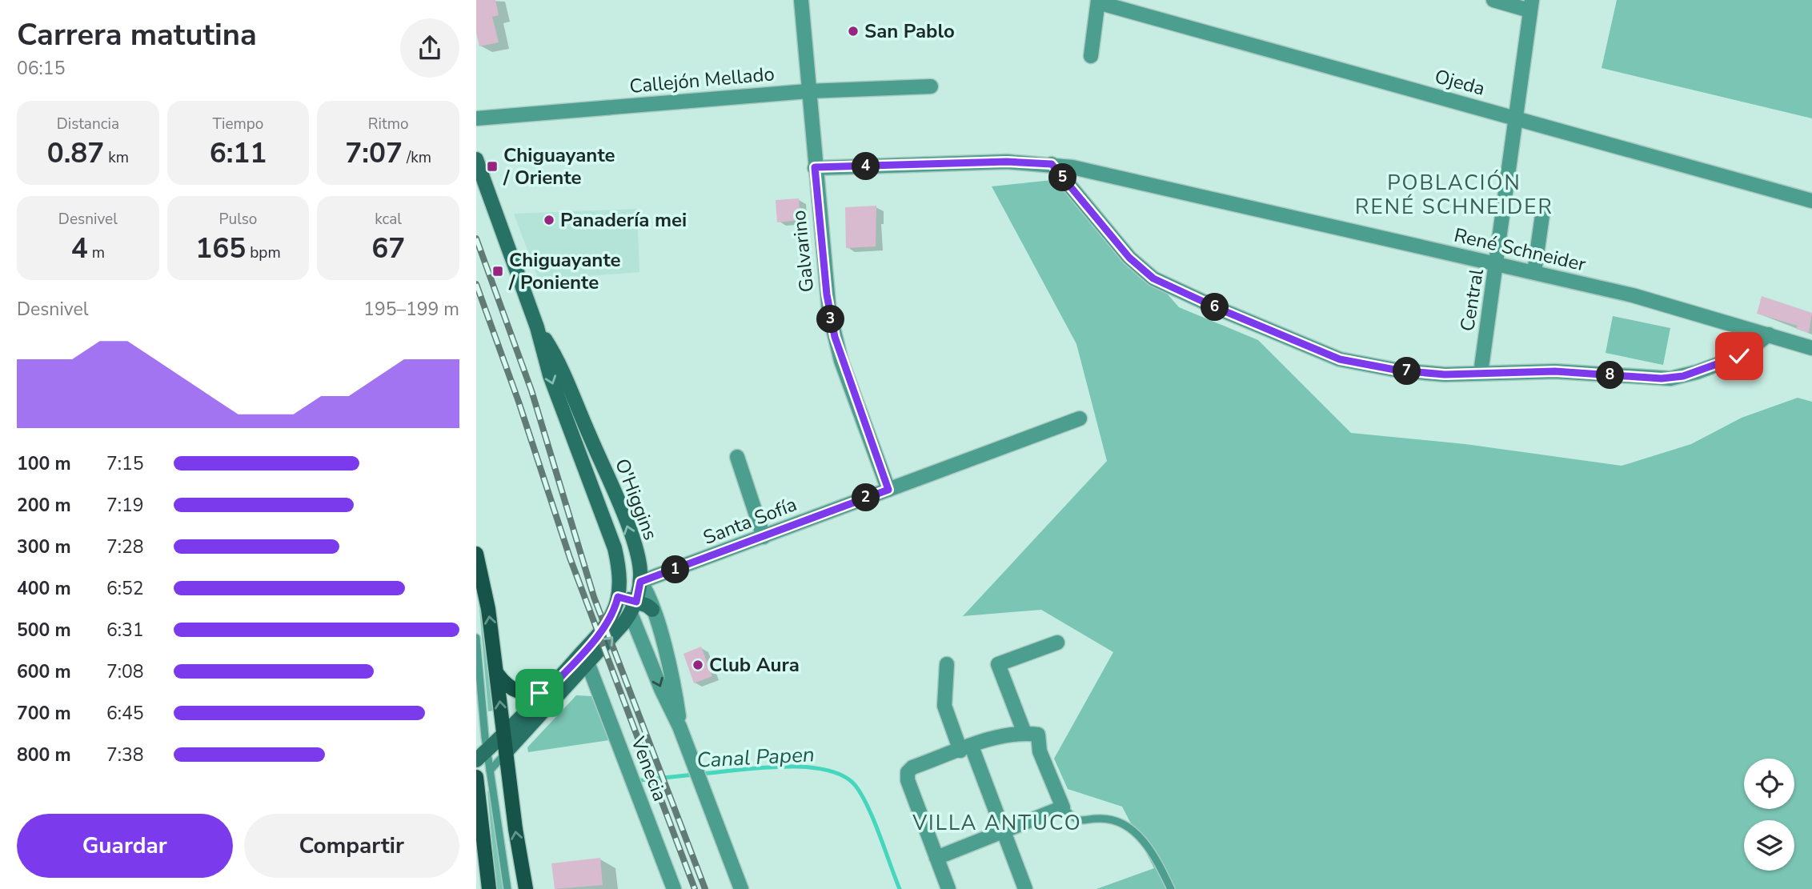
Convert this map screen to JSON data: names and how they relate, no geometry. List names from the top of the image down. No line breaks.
{"streets":{"main road":["O'Higgins"],"street":["Callejón Mellado","Ojeda","René Schneider","Galvarino","Central","Santa Sofía","Venecia"]},"crossings":[["Callejón Mellado","Galvarino"],["Ojeda","Central"],["René Schneider","Galvarino"],["René Schneider","Central"],["Galvarino","Santa Sofía"],["O'Higgins","Santa Sofía"]],"districts":["POBLACIÓN RENÉ SCHNEIDER","VILLA ANTUCO"],"water":["Canal Papen"],"places":{"other":["San Pablo","Panadería mei","Club Aura"],"transit":["Chiguayante / Oriente","Chiguayante / Poniente"]},"page":{"heading":["Carrera matutina","06:15"],"stats":[["Distancia","0.87 km"],["Tiempo","6:11"],["Ritmo","7:07 /km"],["Desnivel","4 m"],["Pulso","165 bpm"],["kcal","67"]],"pins":["4","5","6","3","7","8","2","1"],"chart":["Desnivel","195–199 m"],"list":[{"name":"100 m","note":"7:15"},{"name":"200 m","note":"7:19"},{"name":"300 m","note":"7:28"},{"name":"400 m","note":"6:52"},{"name":"500 m","note":"6:31"},{"name":"600 m","note":"7:08"},{"name":"700 m","note":"6:45"},{"name":"800 m","note":"7:38"}],"buttons":["Guardar","Compartir"]}}
